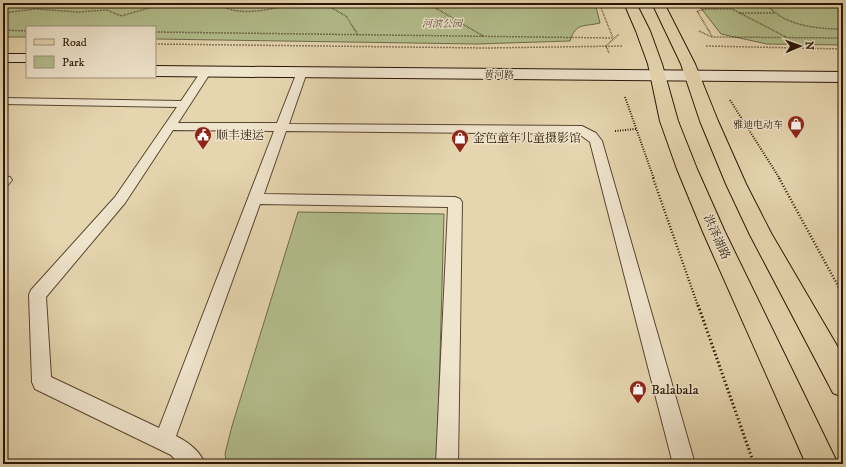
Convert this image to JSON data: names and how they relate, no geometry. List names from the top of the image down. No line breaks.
{"streets":{"main road":["黄河路","洪泽湖路"]},"crossings":[["黄河路","洪泽湖路"]],"parks":["河滨公园"],"places":{"shop":["雅迪电动车","金色童年儿童摄影馆","Balabala"],"public building":["顺丰速运"]},"legend":["Road","Park"],"north":"right"}
